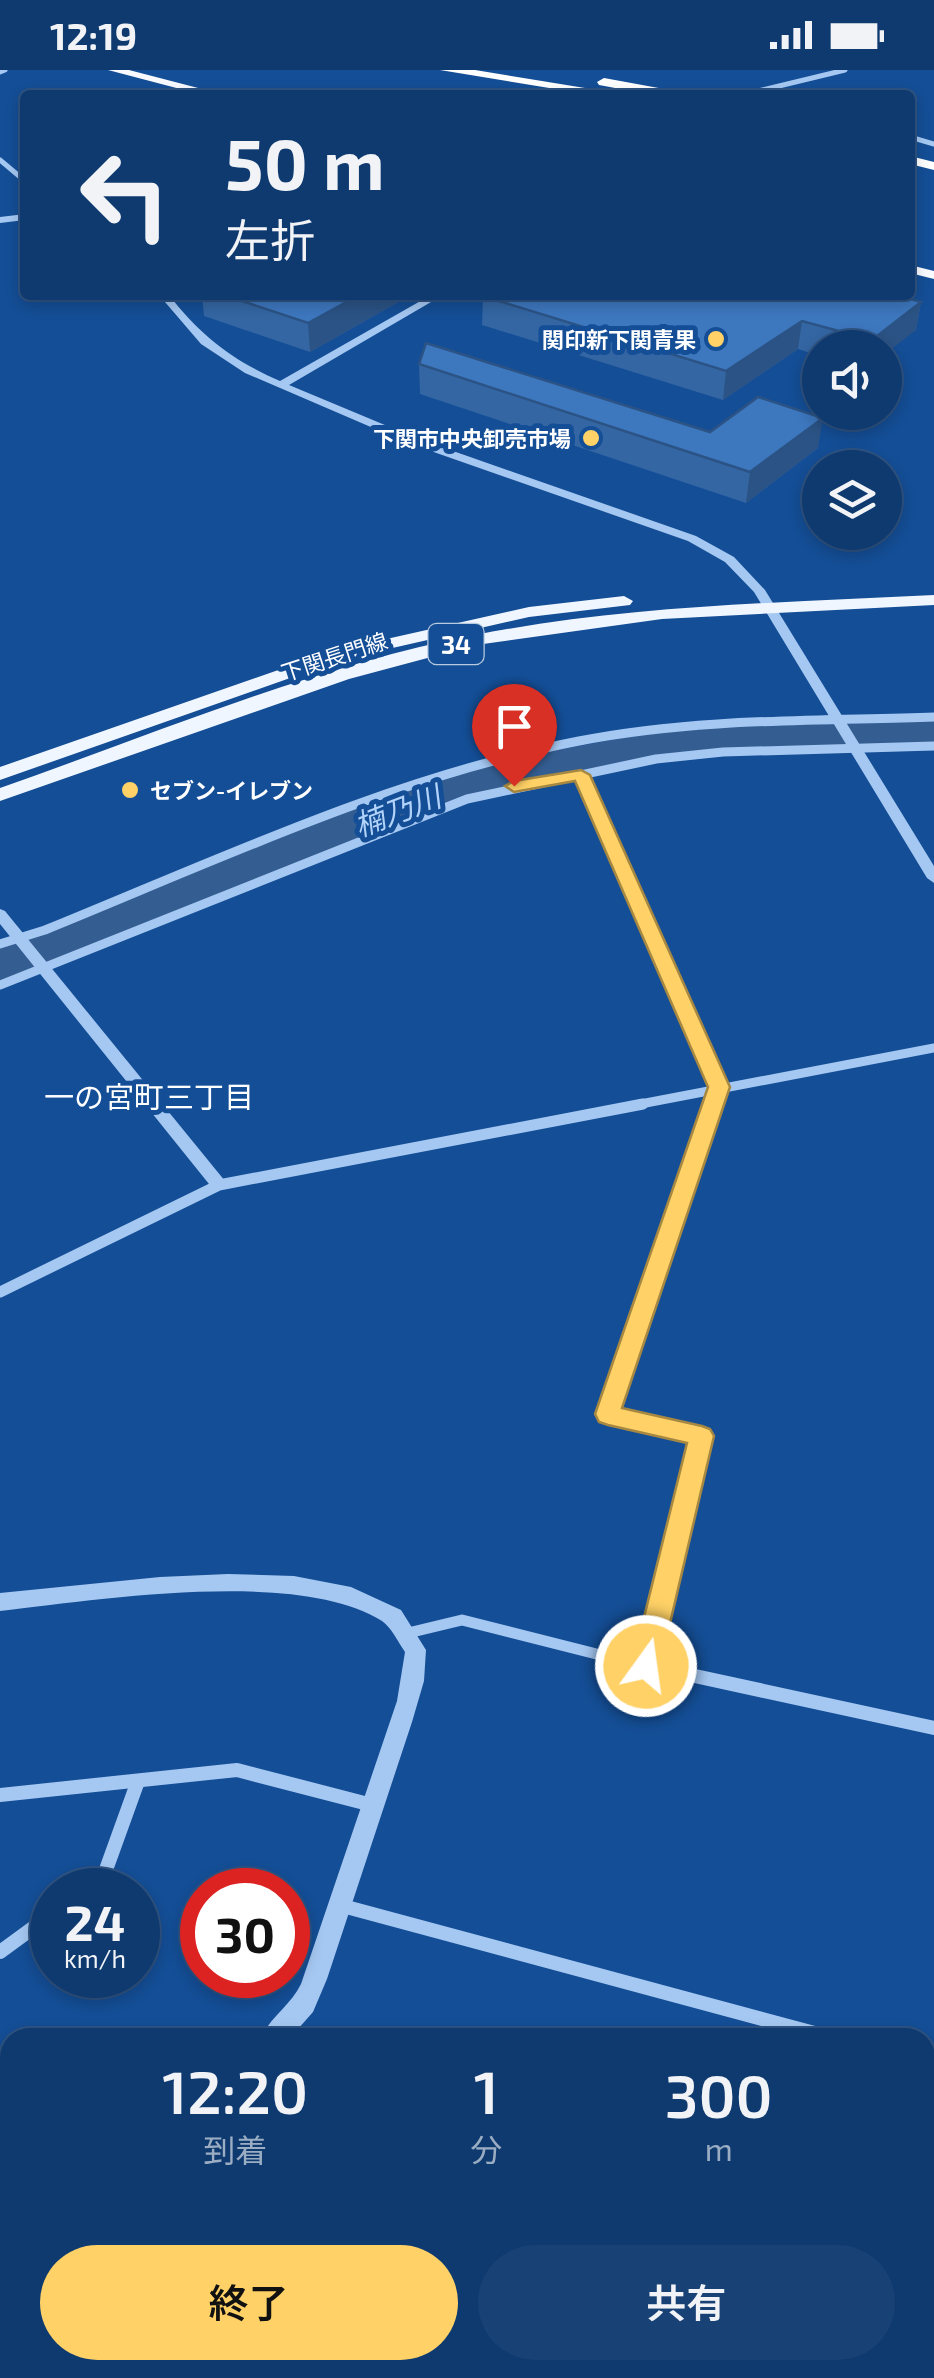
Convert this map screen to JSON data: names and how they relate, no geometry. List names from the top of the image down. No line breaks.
{"streets":{"main road":["34","下関長門線"]},"districts":["一の宮町三丁目"],"water":["楠乃川"],"places":["関印新下関青果","下関市中央卸売市場","セブン-イレブン"],"page":{"status":"12:19","turn":["50 m","左折"],"speed":"24 km/h","limit":"30","eta":["12:20","到着","1","分","300","m"],"buttons":["終了","共有"]}}
